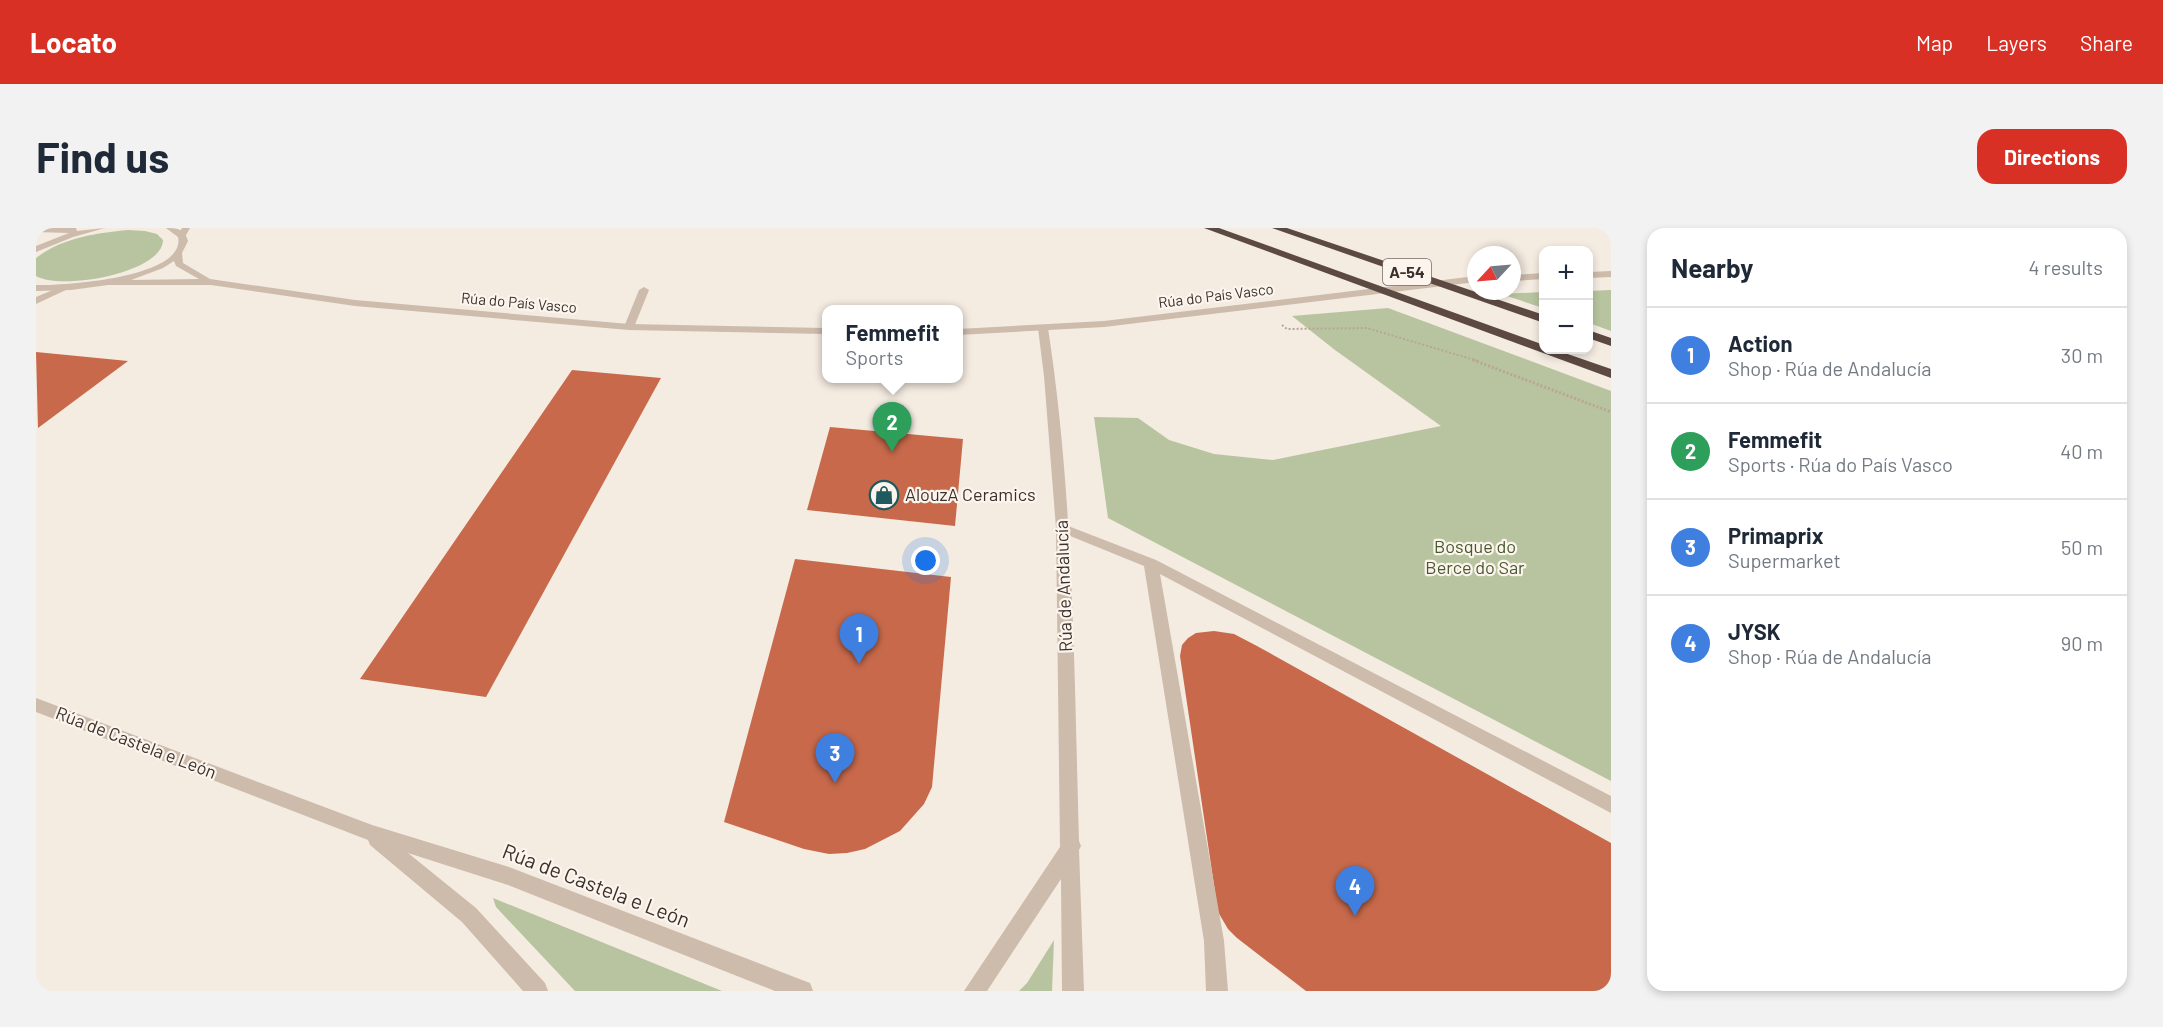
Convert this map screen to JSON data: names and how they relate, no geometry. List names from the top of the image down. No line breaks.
{"streets":{"highway":["A-54"],"street":["Rúa do País Vasco","Rúa de Andalucía","Rúa de Castela e León"]},"crossings":[["Rúa do País Vasco","Rúa de Andalucía"]],"parks":["Bosque do Berce do Sar"],"places":{"shop":["AlouzA Ceramics"]},"north":"bottom left","page":{"header":"Locato","nav":["Map","Layers","Share"],"buttons":"Directions","title":"Find us","heading":["Nearby","4 results"],"map_buttons":["+","−"],"popup":["Femmefit","Sports"],"list":[{"mark":"1","name":"Action","note":"Shop · Rúa de Andalucía","value":"30 m"},{"mark":"2","name":"Femmefit","note":"Sports · Rúa do País Vasco","value":"40 m"},{"mark":"3","name":"Primaprix","note":"Supermarket","value":"50 m"},{"mark":"4","name":"JYSK","note":"Shop · Rúa de Andalucía","value":"90 m"}],"pins":["2","1","3","4"]}}
